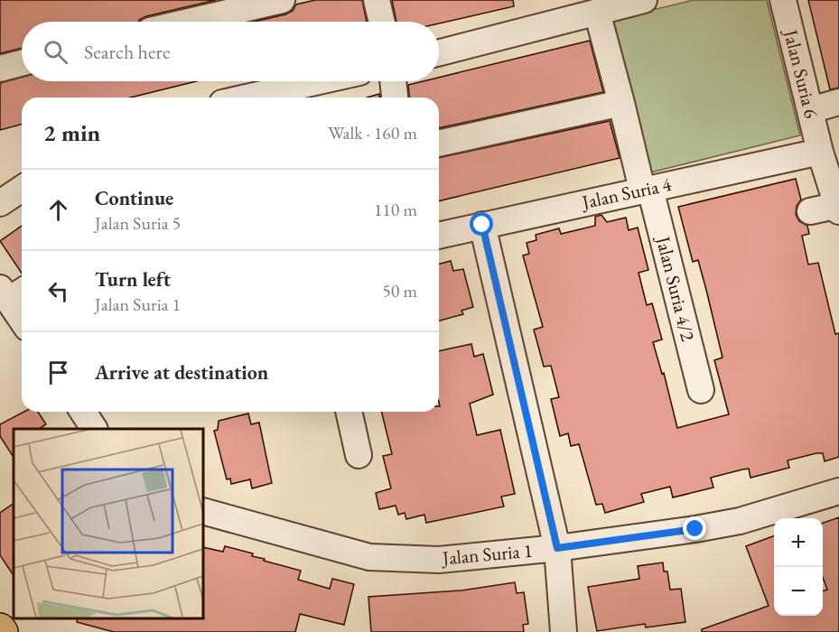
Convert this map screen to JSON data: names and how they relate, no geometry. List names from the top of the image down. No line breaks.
{"streets":{"street":["Jalan Suria 6","Jalan Suria 4","Jalan Suria 4/2","Jalan Suria 1"]},"crossings":[["Jalan Suria 6","Jalan Suria 4"],["Jalan Suria 4","Jalan Suria 4/2"]],"page":{"search":"Search here","heading":["2 min","Walk · 160 m"],"list":[["Continue","Jalan Suria 5","110 m"],["Turn left","Jalan Suria 1","50 m"],"Arrive at destination"],"map_buttons":["+","−"]}}
